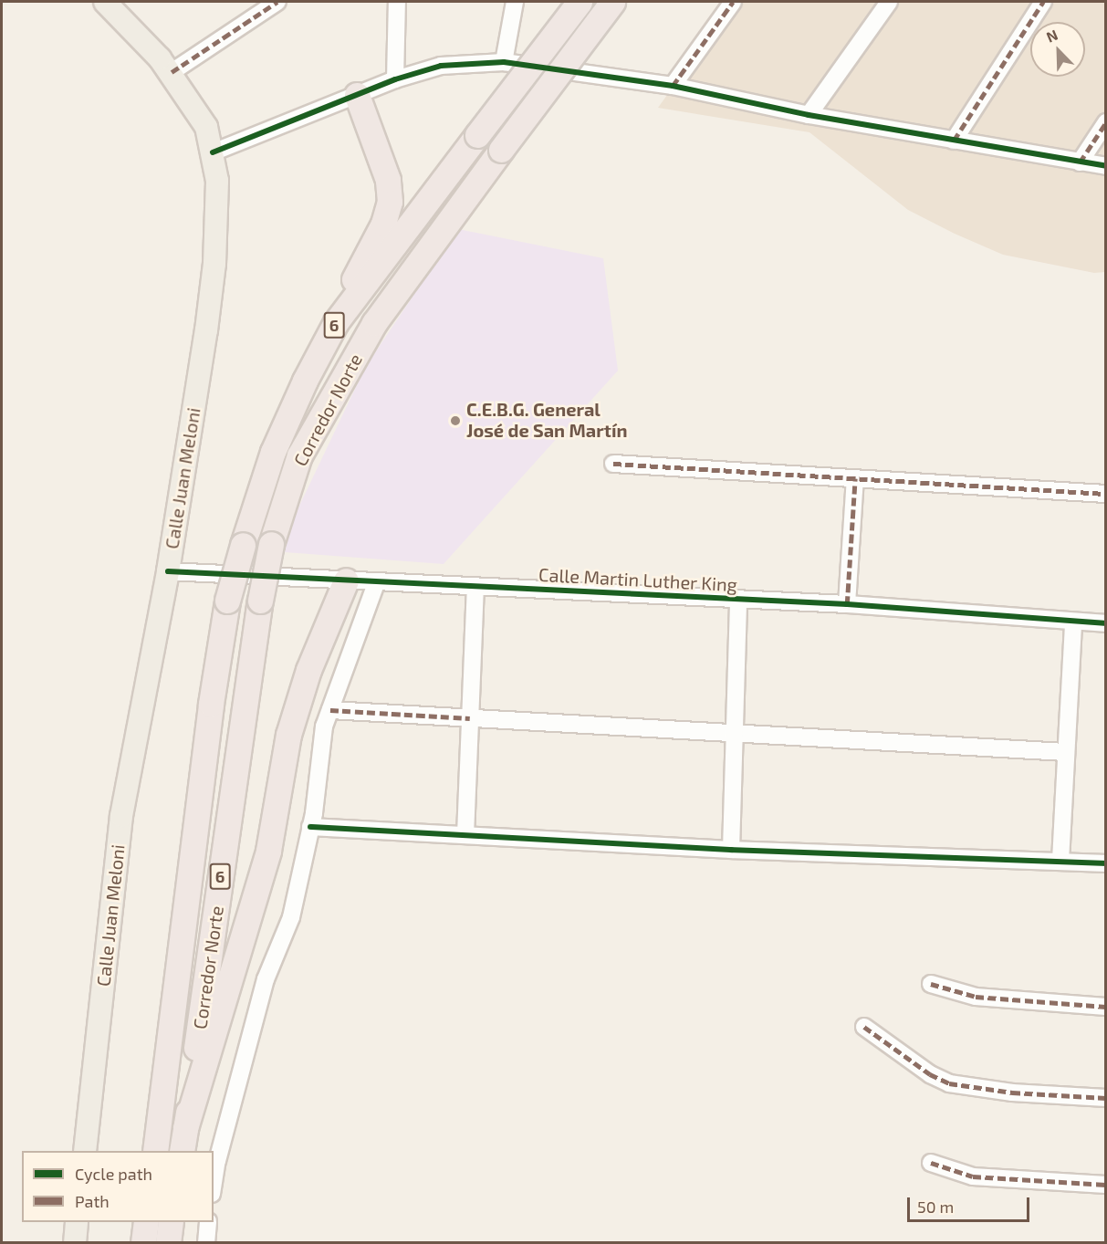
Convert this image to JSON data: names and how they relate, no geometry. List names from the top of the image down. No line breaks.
{"streets":{"highway":["6","Corredor Norte"],"main road":["Calle Juan Meloni"],"street":["Calle Martin Luther King"]},"crossings":[["Calle Juan Meloni","Calle Martin Luther King"]],"places":["C.E.B.G. General José de San Martín"],"legend":["Cycle path","Path"],"scale_bar":"50 m","north":"top left"}
